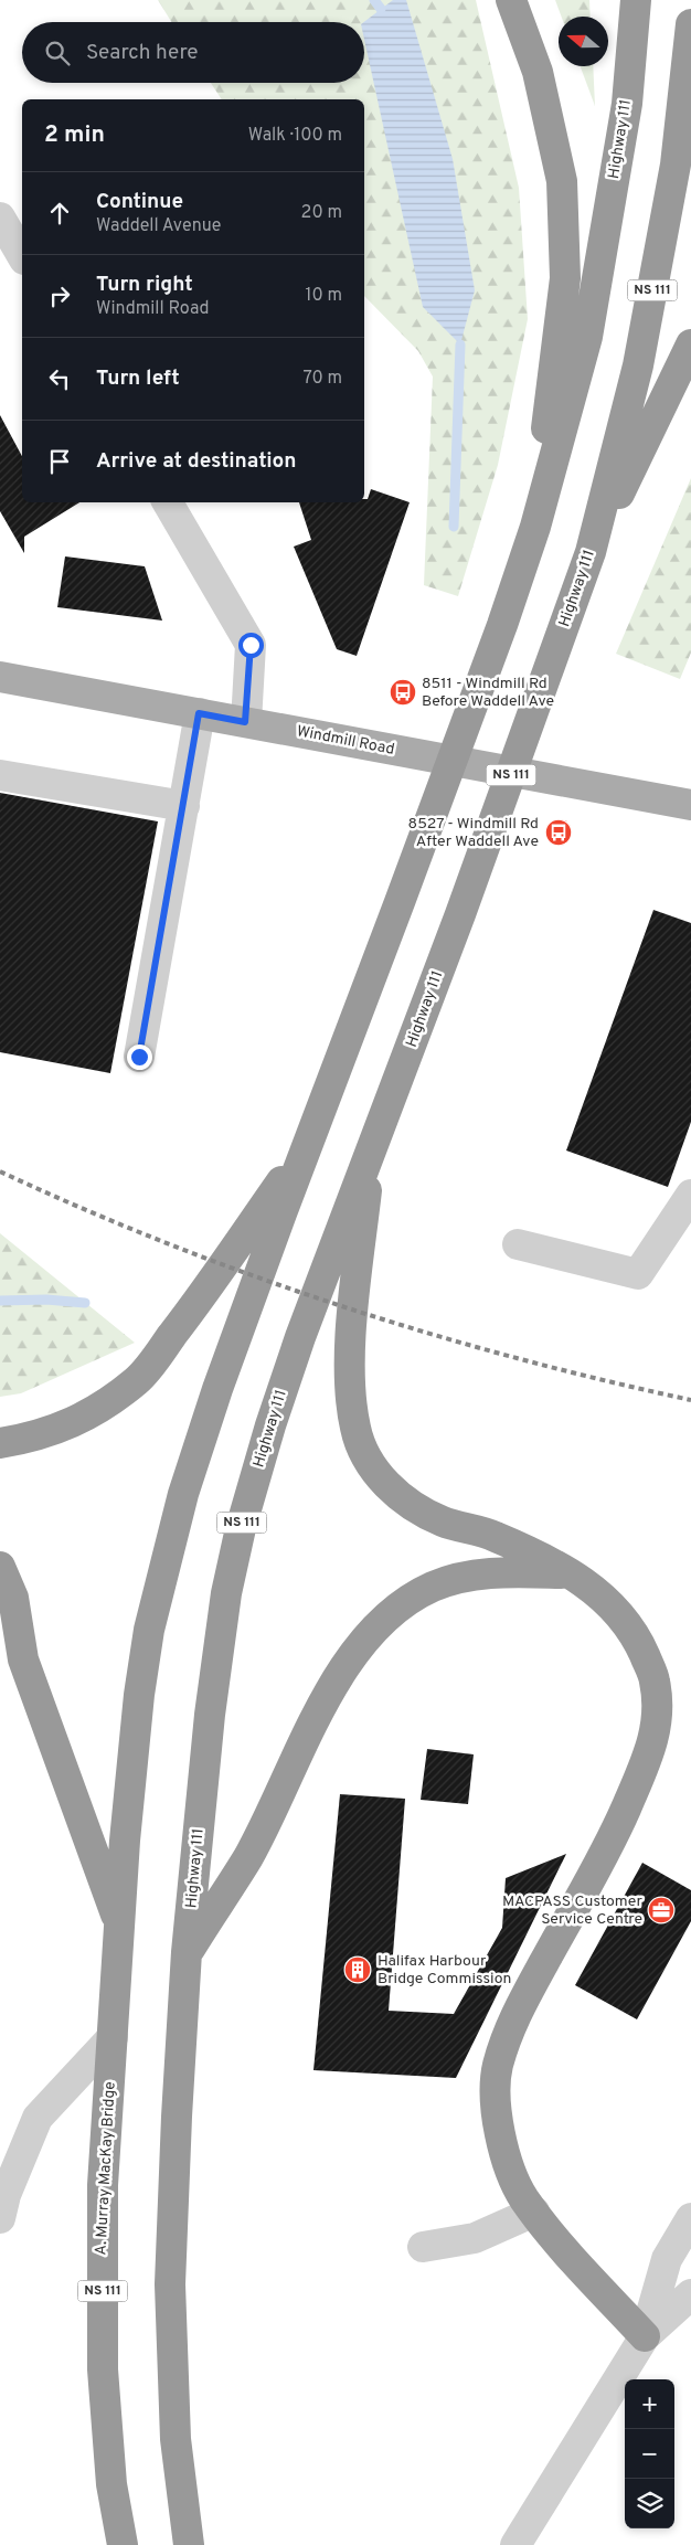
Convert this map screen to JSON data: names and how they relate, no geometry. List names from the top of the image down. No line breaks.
{"streets":{"highway":["Highway 111","NS 111","A. Murray MacKay Bridge"],"main road":["Windmill Road"]},"crossings":[["Highway 111","A. Murray MacKay Bridge"]],"places":{"bus stop":["8511 - Windmill Rd Before Waddell Ave","8527 - Windmill Rd After Waddell Ave"],"office":["MACPASS Customer Service Centre"],"building":["Halifax Harbour Bridge Commission"]},"north":"left","page":{"search":"Search here","heading":["2 min","Walk · 100 m"],"list":[["Continue","Waddell Avenue","20 m"],["Turn right","Windmill Road","10 m"],["Turn left","70 m"],"Arrive at destination"],"map_buttons":["+","−"]}}
